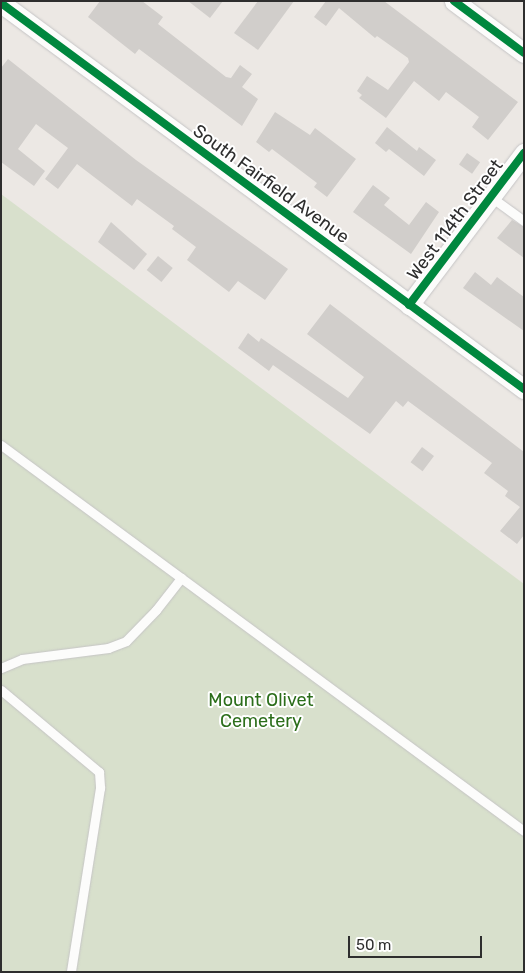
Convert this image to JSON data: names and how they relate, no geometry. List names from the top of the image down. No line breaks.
{"streets":{"street":["South Fairfield Avenue","West 114th Street"]},"crossings":[["South Fairfield Avenue","West 114th Street"]],"parks":["Mount Olivet Cemetery"],"scale_bar":"50 m"}
